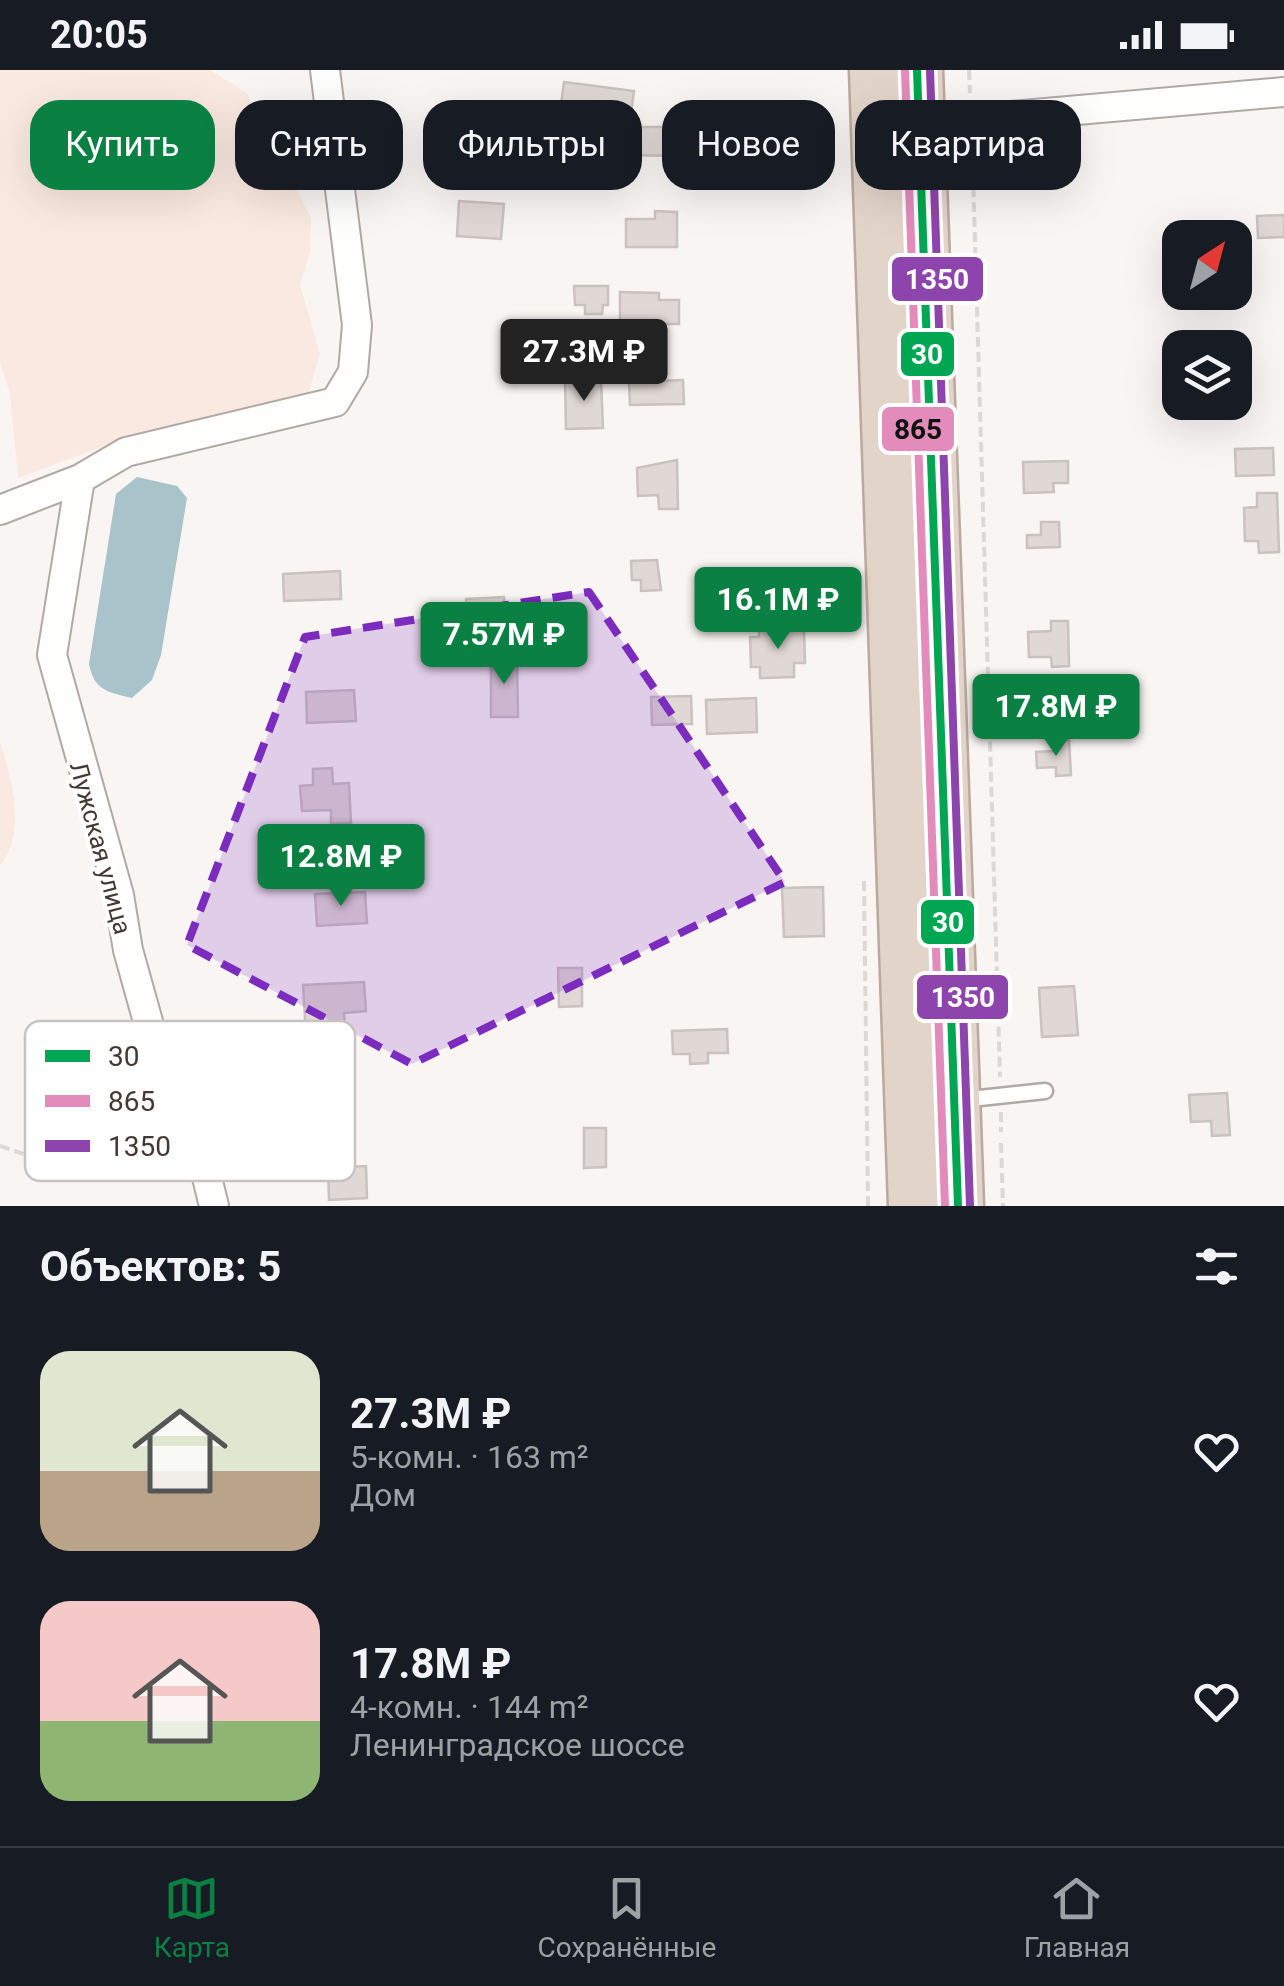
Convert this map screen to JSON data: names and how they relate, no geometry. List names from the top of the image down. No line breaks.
{"streets":{"street":["Лужская улица"]},"lines":["transit line 30","transit line 865","transit line 1350"],"legend":["30","865","1350"],"north":"top right","page":{"status":"20:05","chip":["Купить","Снять","Фильтры","Новое","Квартира"],"price":["27.3M ₽","16.1M ₽","7.57M ₽","17.8M ₽","12.8M ₽"],"heading":"Объектов: 5","list":[{"name":"27.3M ₽","note":"5-комн. · 163 m² · Дом"},{"name":"17.8M ₽","note":"4-комн. · 144 m² · Ленинградское шоссе"}],"tabs":["Карта","Сохранённые","Главная"]}}
